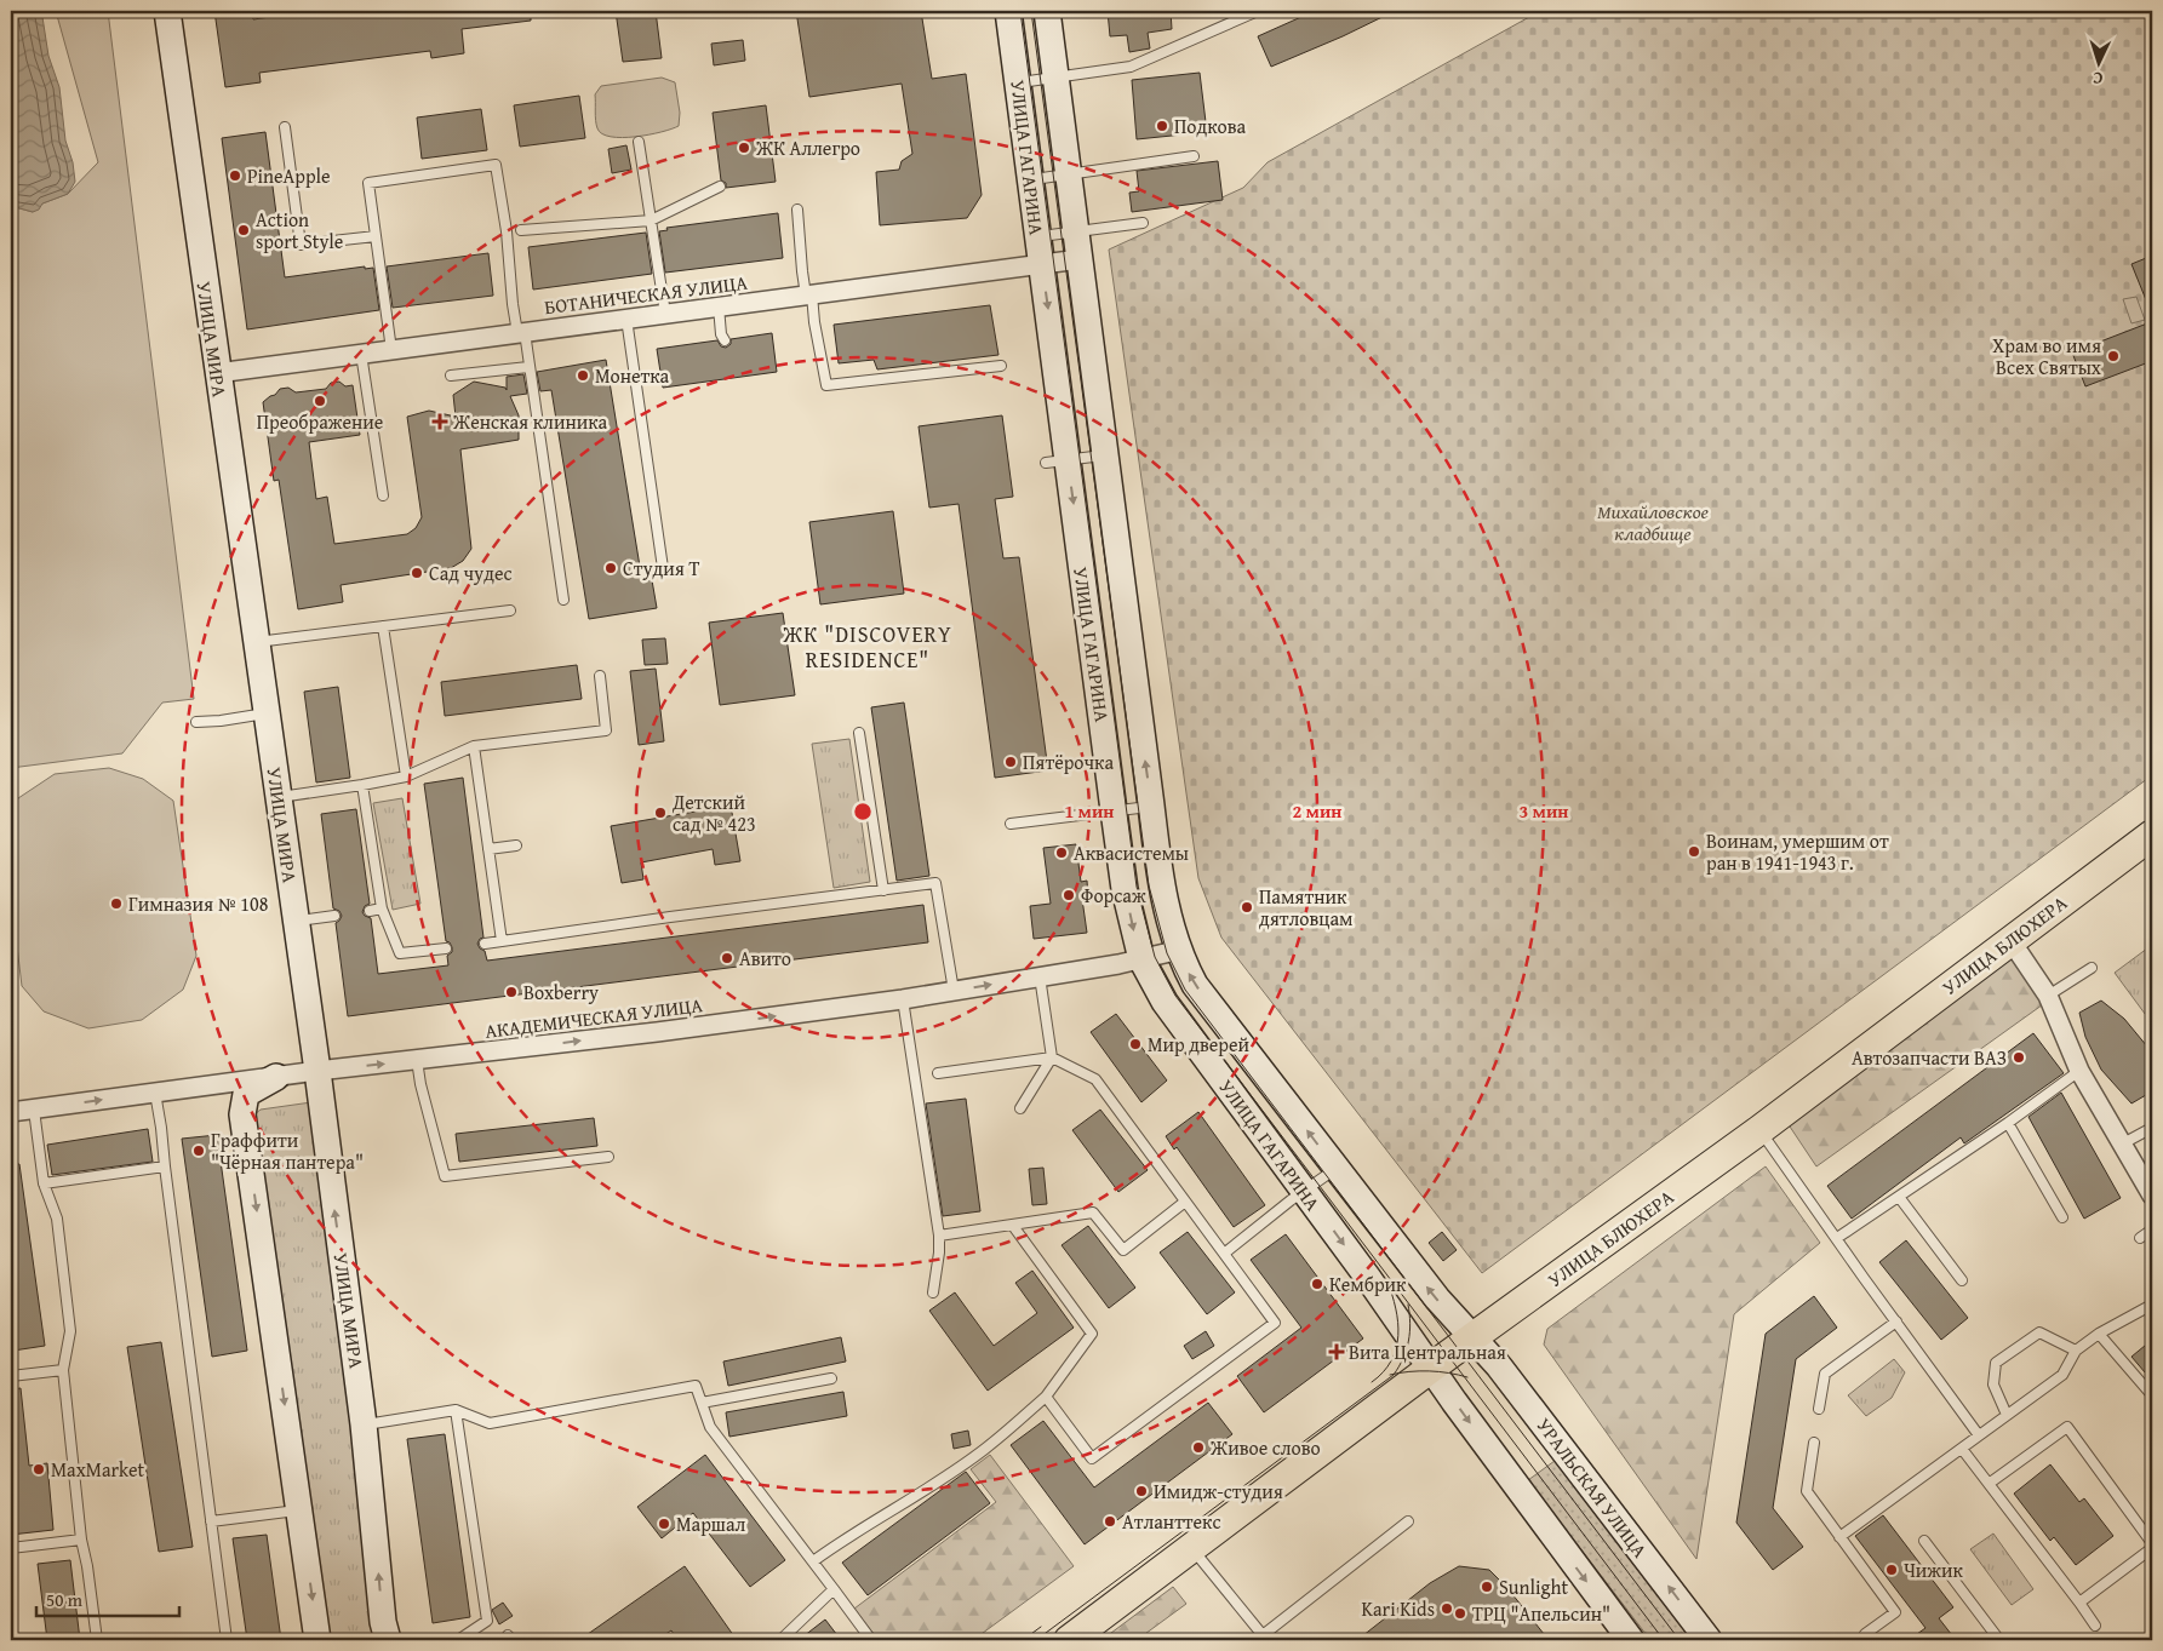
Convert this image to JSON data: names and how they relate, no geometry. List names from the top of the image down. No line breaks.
{"streets":{"main road":["УЛИЦА ГАГАРИНА","УЛИЦА МИРА","УЛИЦА БЛЮХЕРА","УРАЛЬСКАЯ УЛИЦА"],"street":["БОТАНИЧЕСКАЯ УЛИЦА","АКАДЕМИЧЕСКАЯ УЛИЦА"]},"crossings":[["УЛИЦА ГАГАРИНА","БОТАНИЧЕСКАЯ УЛИЦА"],["УЛИЦА ГАГАРИНА","УЛИЦА БЛЮХЕРА"],["УЛИЦА ГАГАРИНА","АКАДЕМИЧЕСКАЯ УЛИЦА"],["УЛИЦА ГАГАРИНА","УРАЛЬСКАЯ УЛИЦА"],["БОТАНИЧЕСКАЯ УЛИЦА","УЛИЦА МИРА"],["УЛИЦА МИРА","АКАДЕМИЧЕСКАЯ УЛИЦА"],["УЛИЦА БЛЮХЕРА","УРАЛЬСКАЯ УЛИЦА"]],"one_way":["АКАДЕМИЧЕСКАЯ УЛИЦА"],"districts":["ЖК \"DISCOVERY RESIDENCE\""],"parks":["Михайловское кладбище"],"places":{"other":["Подкова","ЖК Аллегро","PineApple","Action sport Style","Храм во имя Всех Святых","Монетка","Преображение","Студия Т","Сад чудес","Пятёрочка","Детский сад № 423","Воинам, умершим от ран в 1941-1943 г.","Аквасистемы","Форсаж","Гимназия № 108","Памятник дятловцам","Авито","Boxberry","Мир дверей","Автозапчасти ВАЗ","Граффити \"Чёрная пантера\"","Кембрик","Живое слово","MaxMarket","Имидж-студия","Атланттекс","Маршал","Чижик","Sunlight","Kari Kids","ТРЦ \"Апельсин\""],"health":["Женская клиника","Вита Центральная"]},"scale_bar":"50 m","north":"bottom","rings":["1 мин","2 мин","3 мин"]}
